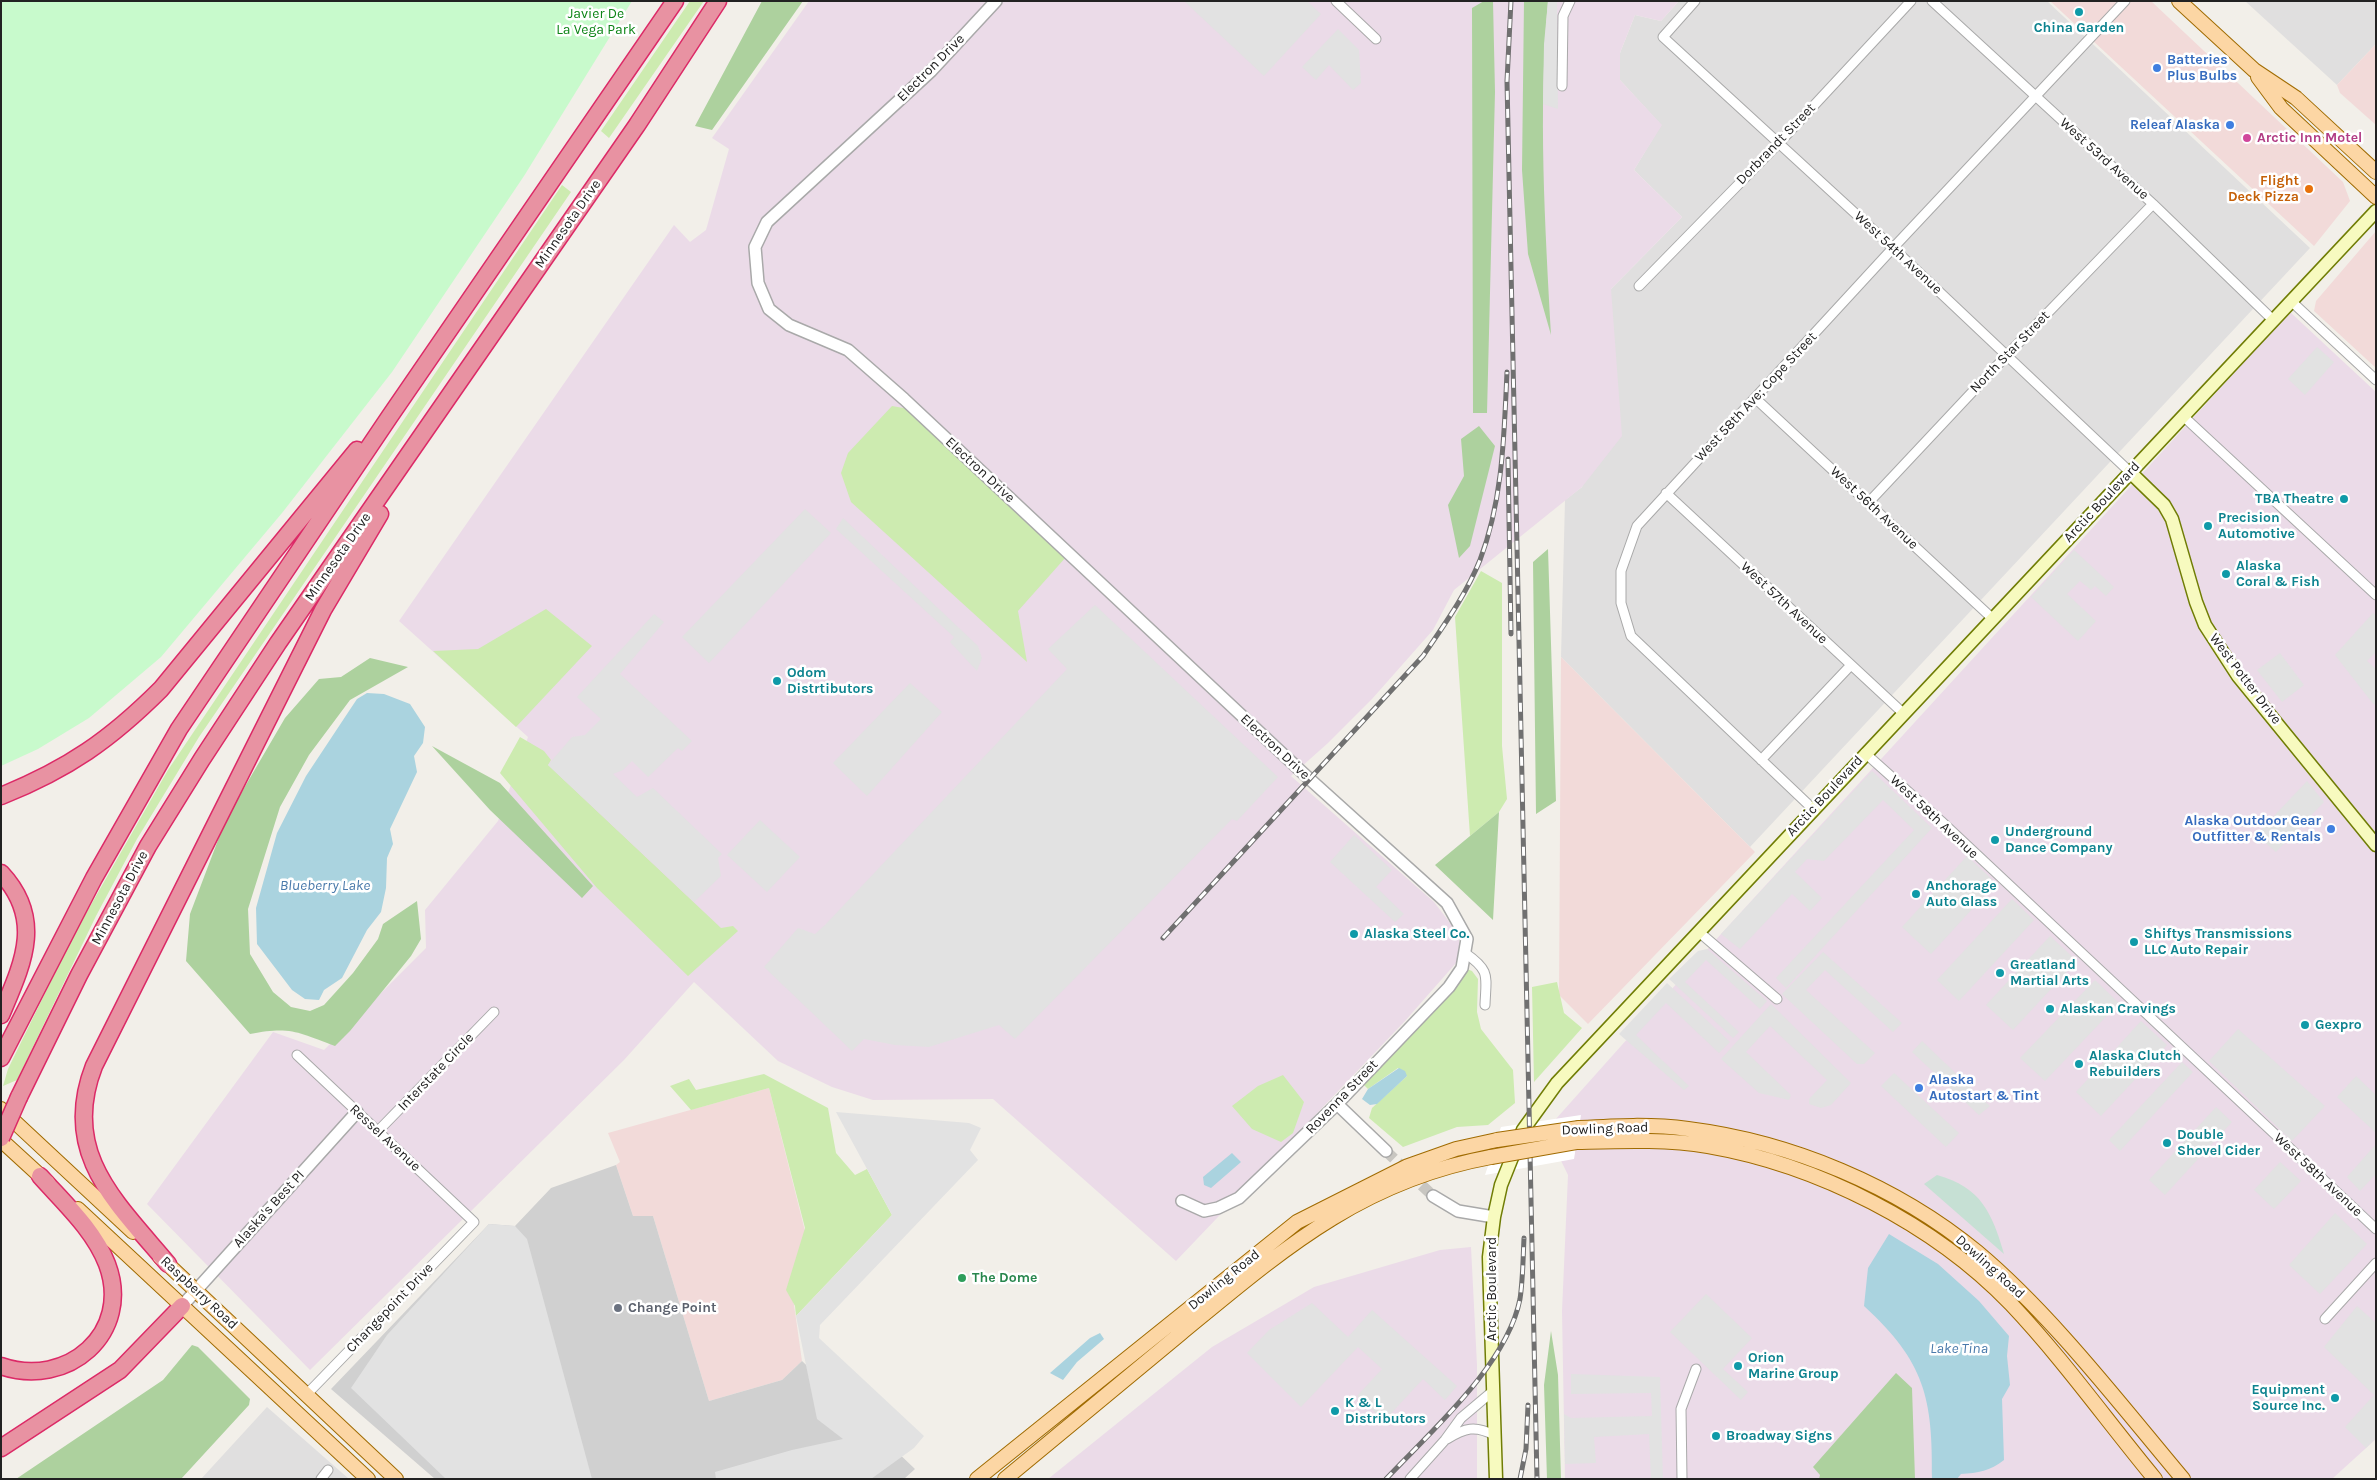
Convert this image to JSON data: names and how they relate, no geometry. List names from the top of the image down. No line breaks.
{"streets":{"highway":["Minnesota Drive"],"main road":["Arctic Boulevard","West Potter Drive","Dowling Road","Raspberry Road"],"street":["Electron Drive","Dorbrandt Street","West 53rd Avenue","West 54th Avenue","North Star Street","West 58th Ave; Cope Street","West 56th Avenue","West 57th Avenue","West 58th Avenue","Interstate Circle","Rovenna Street","Ressel Avenue","Alaska's Best PI","Changepoint Drive"]},"crossings":[["Electron Drive","Rovenna Street"],["Dorbrandt Street","West 54th Avenue"],["West 53rd Avenue","North Star Street"],["West 53rd Avenue","West 58th Ave; Cope Street"],["West 53rd Avenue","Arctic Boulevard"],["Minnesota Drive","Raspberry Road"],["West 54th Avenue","North Star Street"],["West 54th Avenue","West 58th Ave; Cope Street"],["West 54th Avenue","Arctic Boulevard"],["West 54th Avenue","West Potter Drive"],["North Star Street","West 56th Avenue"],["West 58th Ave; Cope Street","Arctic Boulevard"],["West 58th Ave; Cope Street","West 56th Avenue"],["West 58th Ave; Cope Street","West 57th Avenue"],["Arctic Boulevard","West 56th Avenue"],["Arctic Boulevard","West 57th Avenue"],["Arctic Boulevard","West Potter Drive"],["Arctic Boulevard","West 58th Avenue"],["Interstate Circle","Ressel Avenue"],["Ressel Avenue","Alaska's Best PI"],["Ressel Avenue","Changepoint Drive"],["Alaska's Best PI","Raspberry Road"],["Raspberry Road","Changepoint Drive"]],"water":["Blueberry Lake","Lake Tina"],"parks":["Javier De La Vega Park"],"places":["China Garden","Batteries Plus Bulbs","Releaf Alaska","Arctic Inn Motel","Flight Deck Pizza","TBA Theatre","Precision Automotive","Alaska Coral & Fish","Odom Distrtibutors","Alaska Outdoor Gear Outfitter & Rentals","Underground Dance Company","Anchorage Auto Glass","Alaska Steel Co.","Shiftys Transmissions LLC Auto Repair","Greatland Martial Arts","Alaskan Cravings","Gexpro","Alaska Clutch Rebuilders","Alaska Autostart & Tint","Double Shovel Cider","The Dome","Change Point","Orion Marine Group","Equipment Source Inc.","K & L Distributors","Broadway Signs"]}
